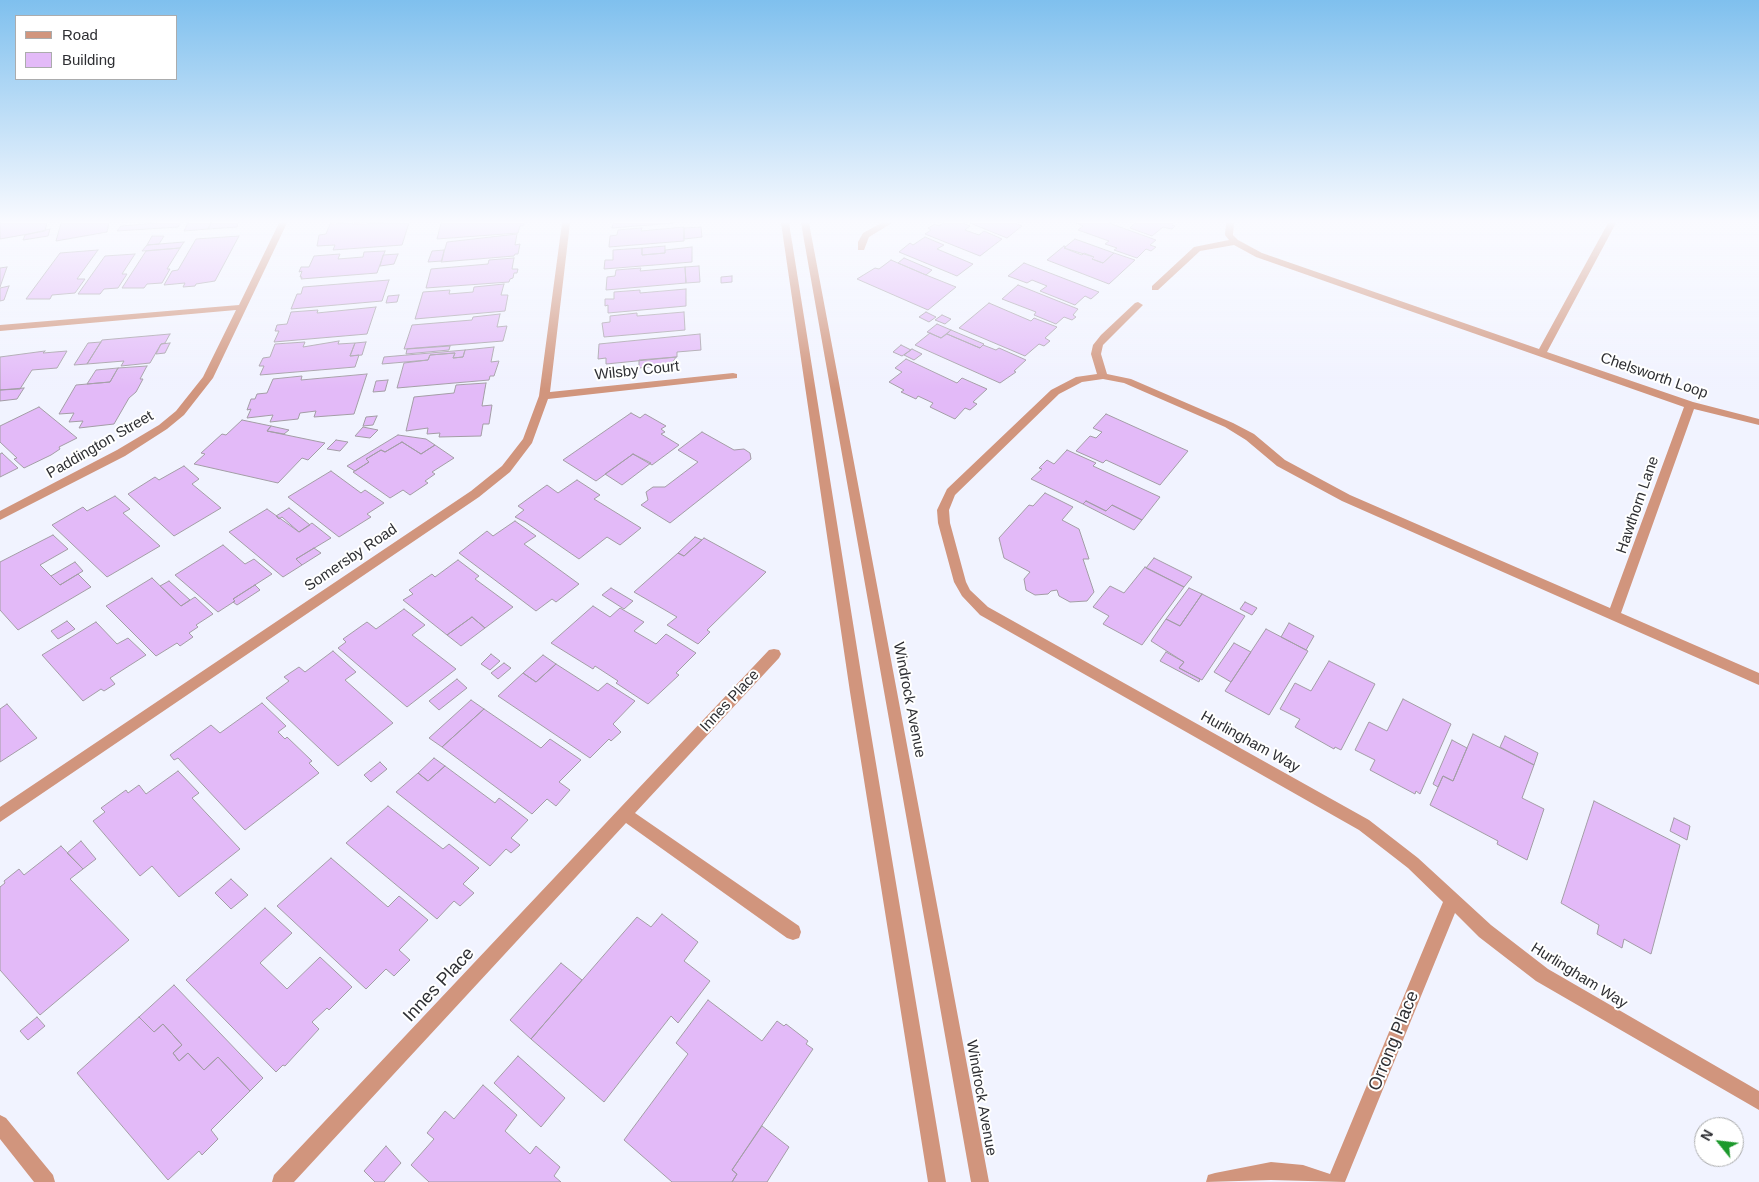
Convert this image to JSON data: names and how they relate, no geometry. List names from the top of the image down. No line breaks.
{"streets":{"street":["Wilsby Court","Chelsworth Loop","Paddington Street","Hawthorn Lane","Somersby Road","Windrock Avenue","Innes Place","Hurlingham Way","Orrong Place"]},"crossings":[["Wilsby Court","Somersby Road"],["Chelsworth Loop","Hawthorn Lane"],["Hawthorn Lane","Hurlingham Way"],["Hurlingham Way","Orrong Place"]],"legend":["Road","Building"],"north":"top left"}
